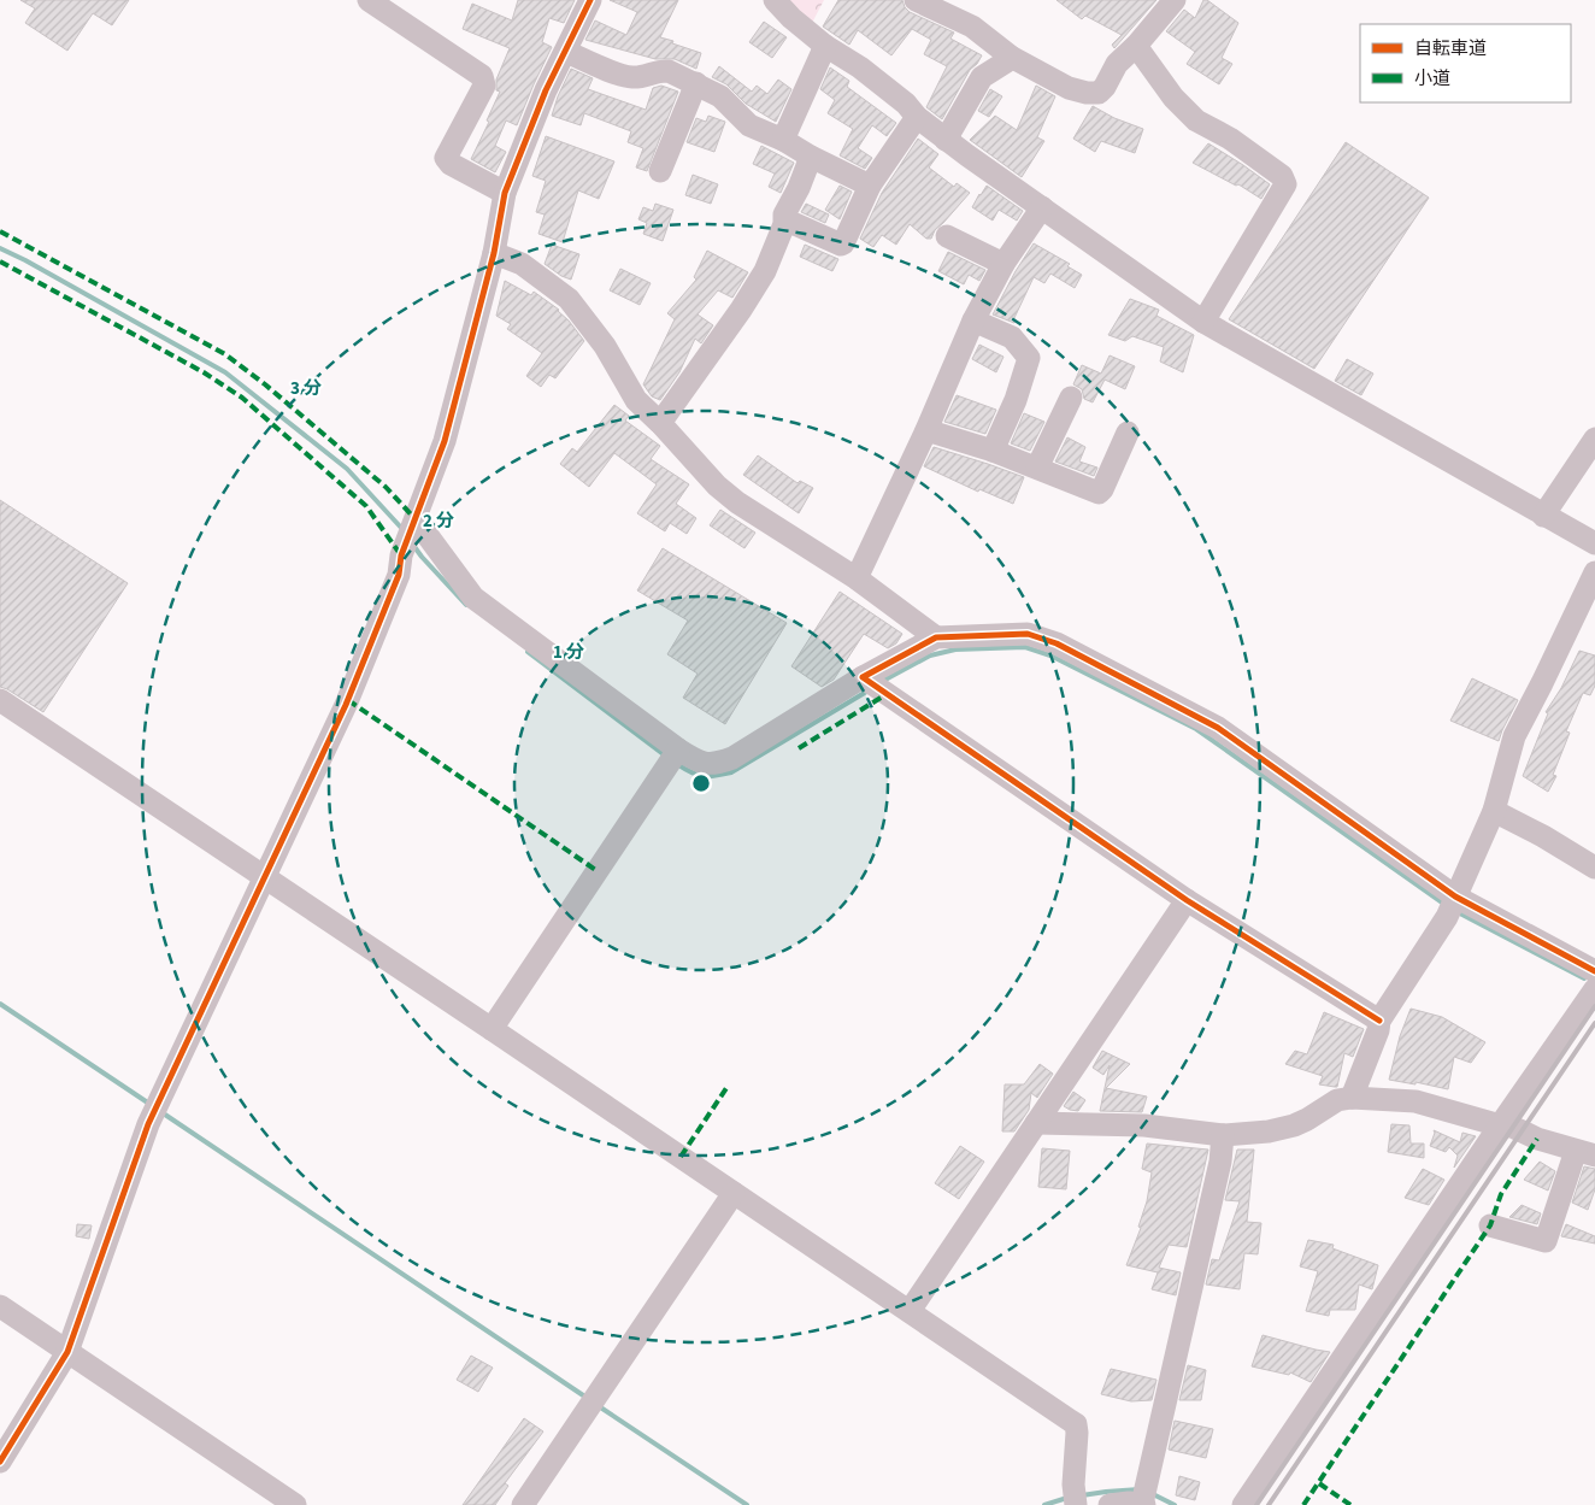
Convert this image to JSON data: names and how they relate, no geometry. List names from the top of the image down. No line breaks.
{"legend":["自転車道","小道"],"rings":["3 分","2 分","1 分"]}
